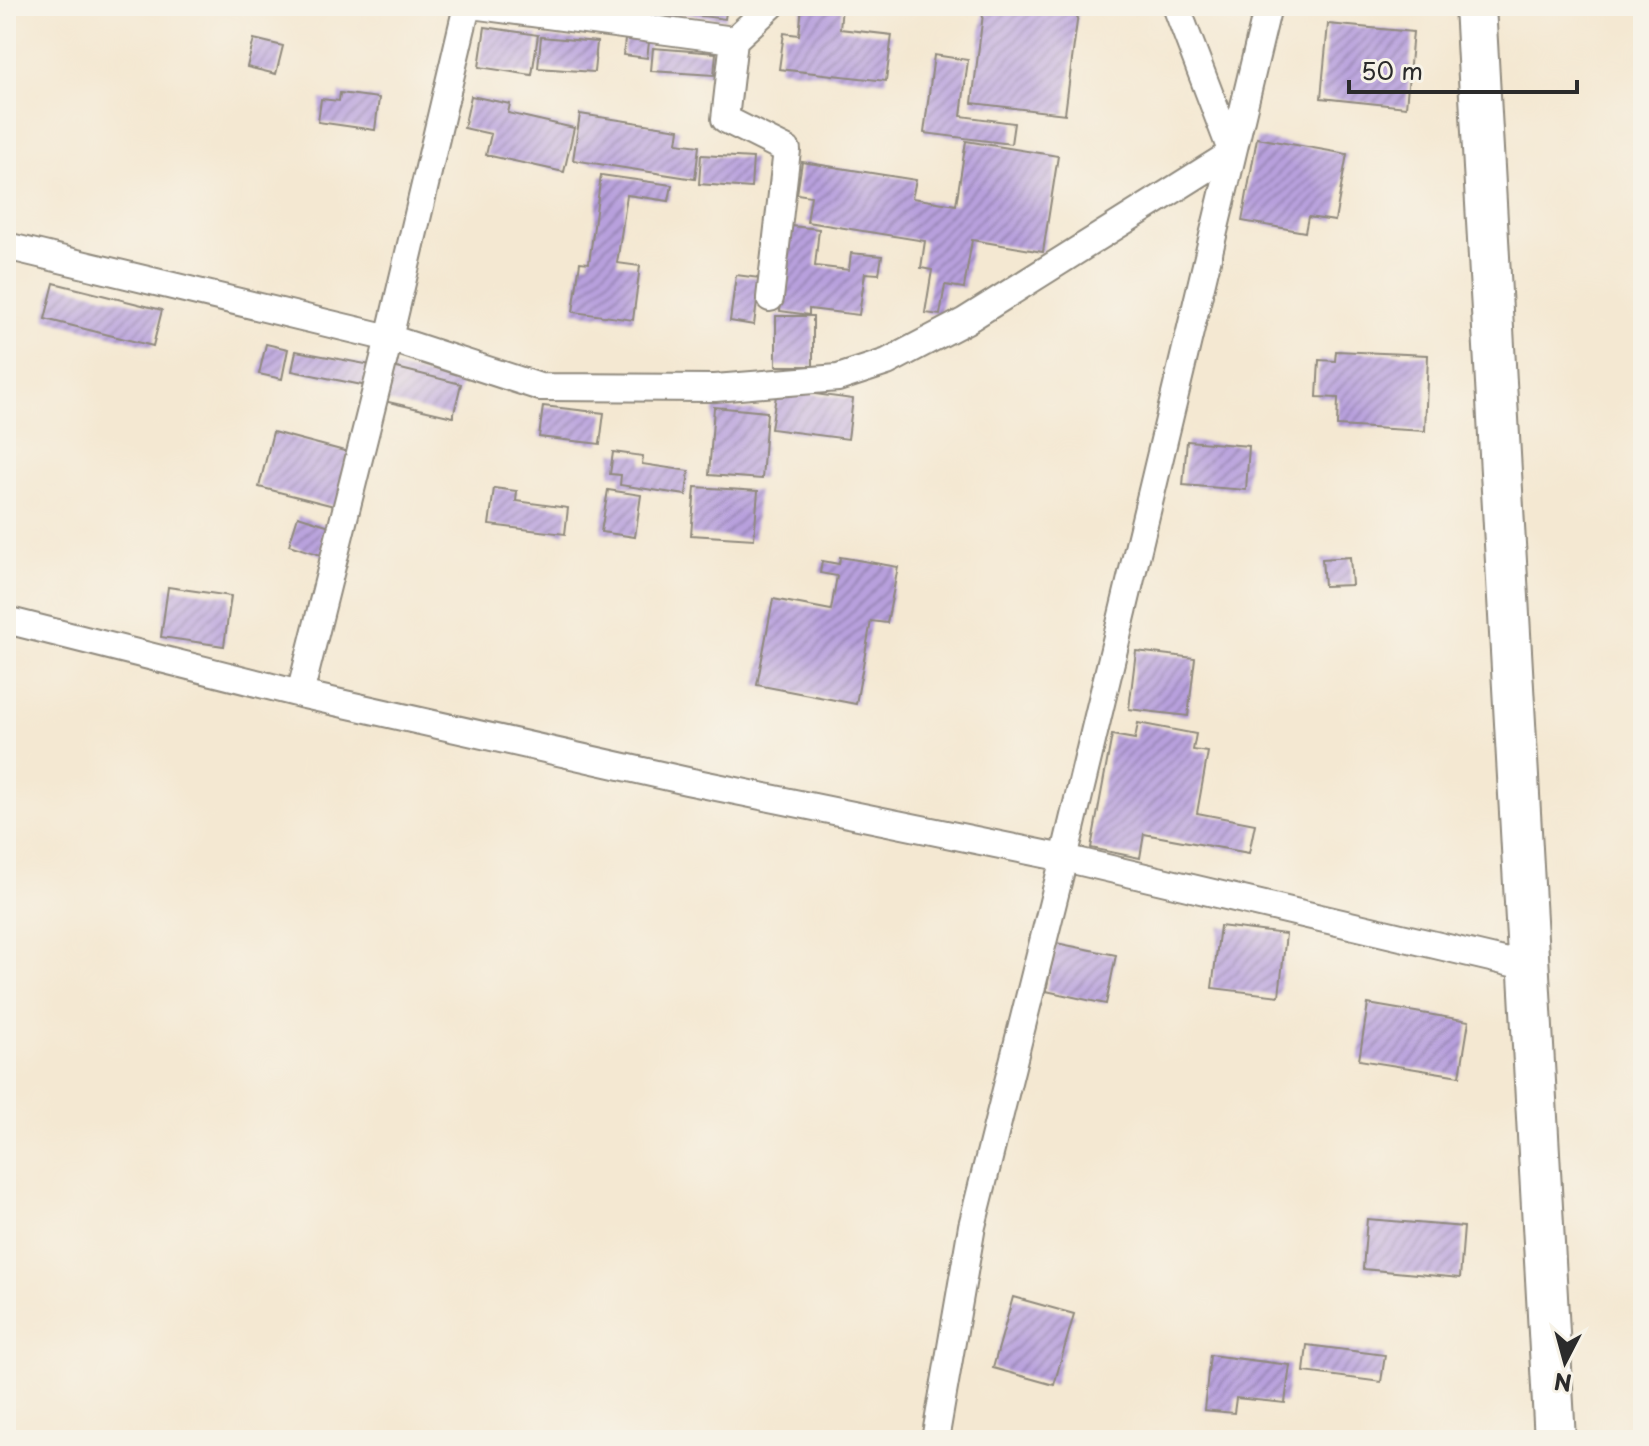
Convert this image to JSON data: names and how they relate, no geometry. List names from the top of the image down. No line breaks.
{"scale_bar":"50 m","north":"bottom"}
